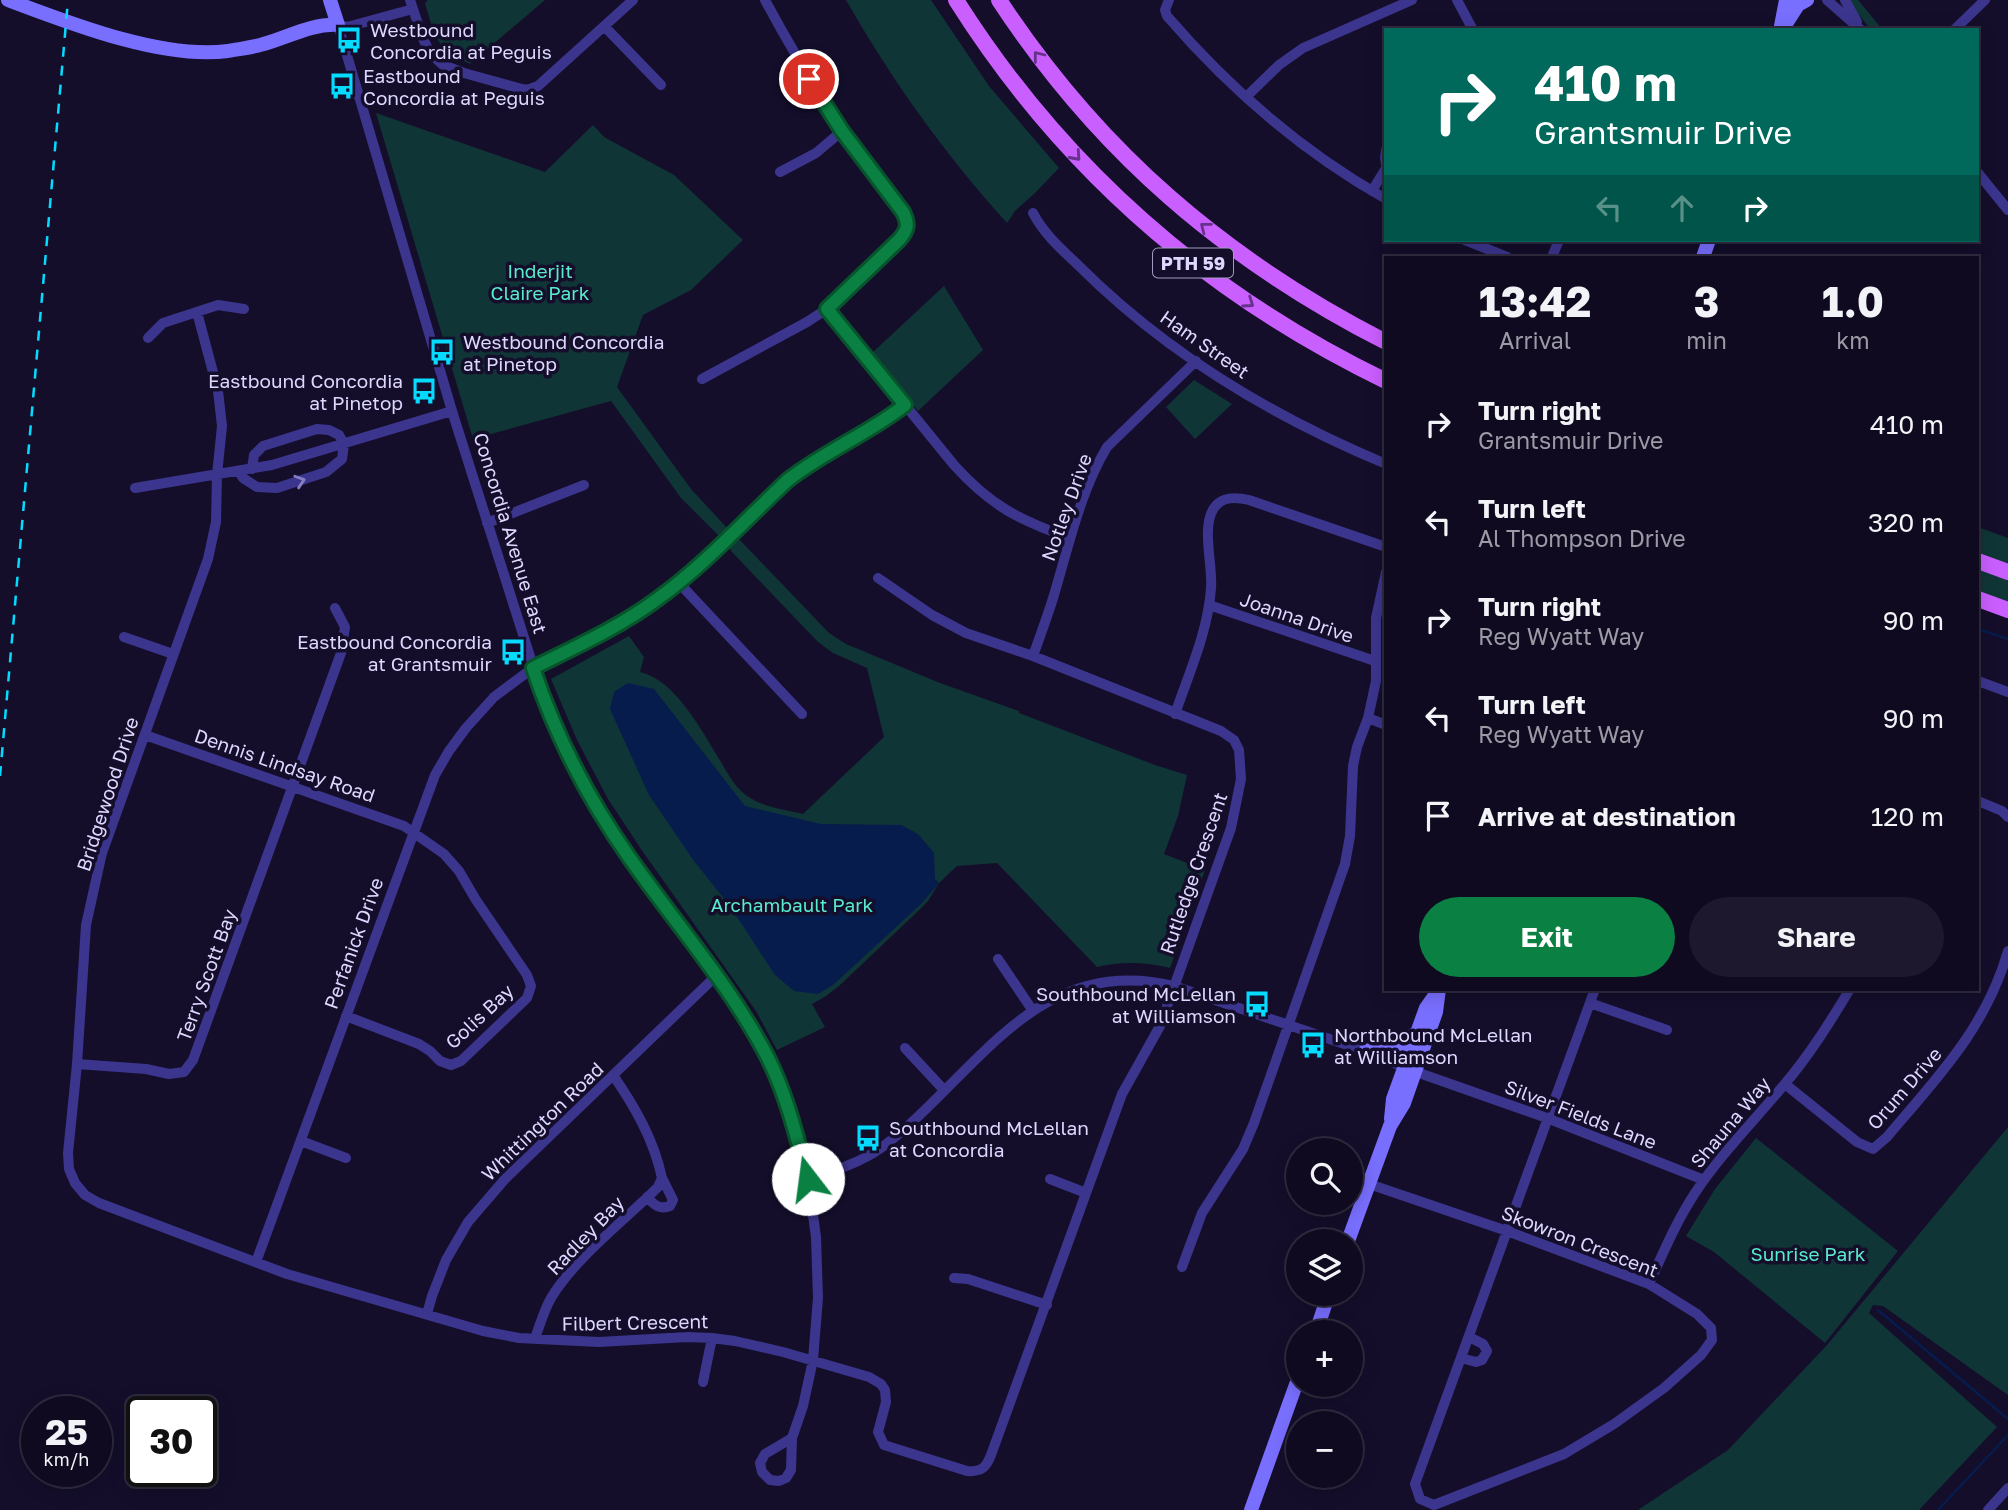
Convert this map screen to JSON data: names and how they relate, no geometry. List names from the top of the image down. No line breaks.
{"streets":{"main road":["PTH 59","Concordia Avenue East"],"street":["Ham Street","Notley Drive","Joanna Drive","Dennis Lindsay Road","Bridgewood Drive","Rutledge Crescent","Perfanick Drive","Terry Scott Bay","Golis Bay","Orum Drive","Silver Fields Lane","Whittington Road","Shauna Way","Radley Bay","Skowron Crescent","Filbert Crescent"]},"crossings":[["Ham Street","Notley Drive"],["Notley Drive","Rutledge Crescent"],["Concordia Avenue East","Rutledge Crescent"],["Concordia Avenue East","Perfanick Drive"],["Concordia Avenue East","Silver Fields Lane"],["Concordia Avenue East","Whittington Road"],["Concordia Avenue East","Filbert Crescent"],["Dennis Lindsay Road","Bridgewood Drive"],["Dennis Lindsay Road","Perfanick Drive"],["Dennis Lindsay Road","Terry Scott Bay"],["Dennis Lindsay Road","Golis Bay"],["Bridgewood Drive","Perfanick Drive"],["Bridgewood Drive","Terry Scott Bay"],["Bridgewood Drive","Filbert Crescent"],["Rutledge Crescent","Silver Fields Lane"],["Rutledge Crescent","Filbert Crescent"],["Perfanick Drive","Golis Bay"],["Perfanick Drive","Filbert Crescent"],["Orum Drive","Shauna Way"],["Silver Fields Lane","Shauna Way"],["Whittington Road","Radley Bay"],["Whittington Road","Filbert Crescent"],["Shauna Way","Skowron Crescent"],["Radley Bay","Filbert Crescent"]],"parks":["Inderjit Claire Park","Archambault Park","Sunrise Park"],"places":{"bus stop":["Westbound Concordia at Peguis","Eastbound Concordia at Peguis","Westbound Concordia at Pinetop","Eastbound Concordia at Pinetop","Eastbound Concordia at Grantsmuir","Southbound McLellan at Williamson","Northbound McLellan at Williamson","Southbound McLellan at Concordia"]},"page":{"turn":["410 m","Grantsmuir Drive"],"eta":["13:42","Arrival","3","min","1.0","km"],"list":[{"name":"Turn right","note":"Grantsmuir Drive","value":"410 m"},{"name":"Turn left","note":"Al Thompson Drive","value":"320 m"},{"name":"Turn right","note":"Reg Wyatt Way","value":"90 m"},{"name":"Turn left","note":"Reg Wyatt Way","value":"90 m"},{"name":"Arrive at destination","value":"120 m"}],"buttons":["Exit","Share"],"map_buttons":["+","−"],"speed":"25 km/h","limit":"30"}}
